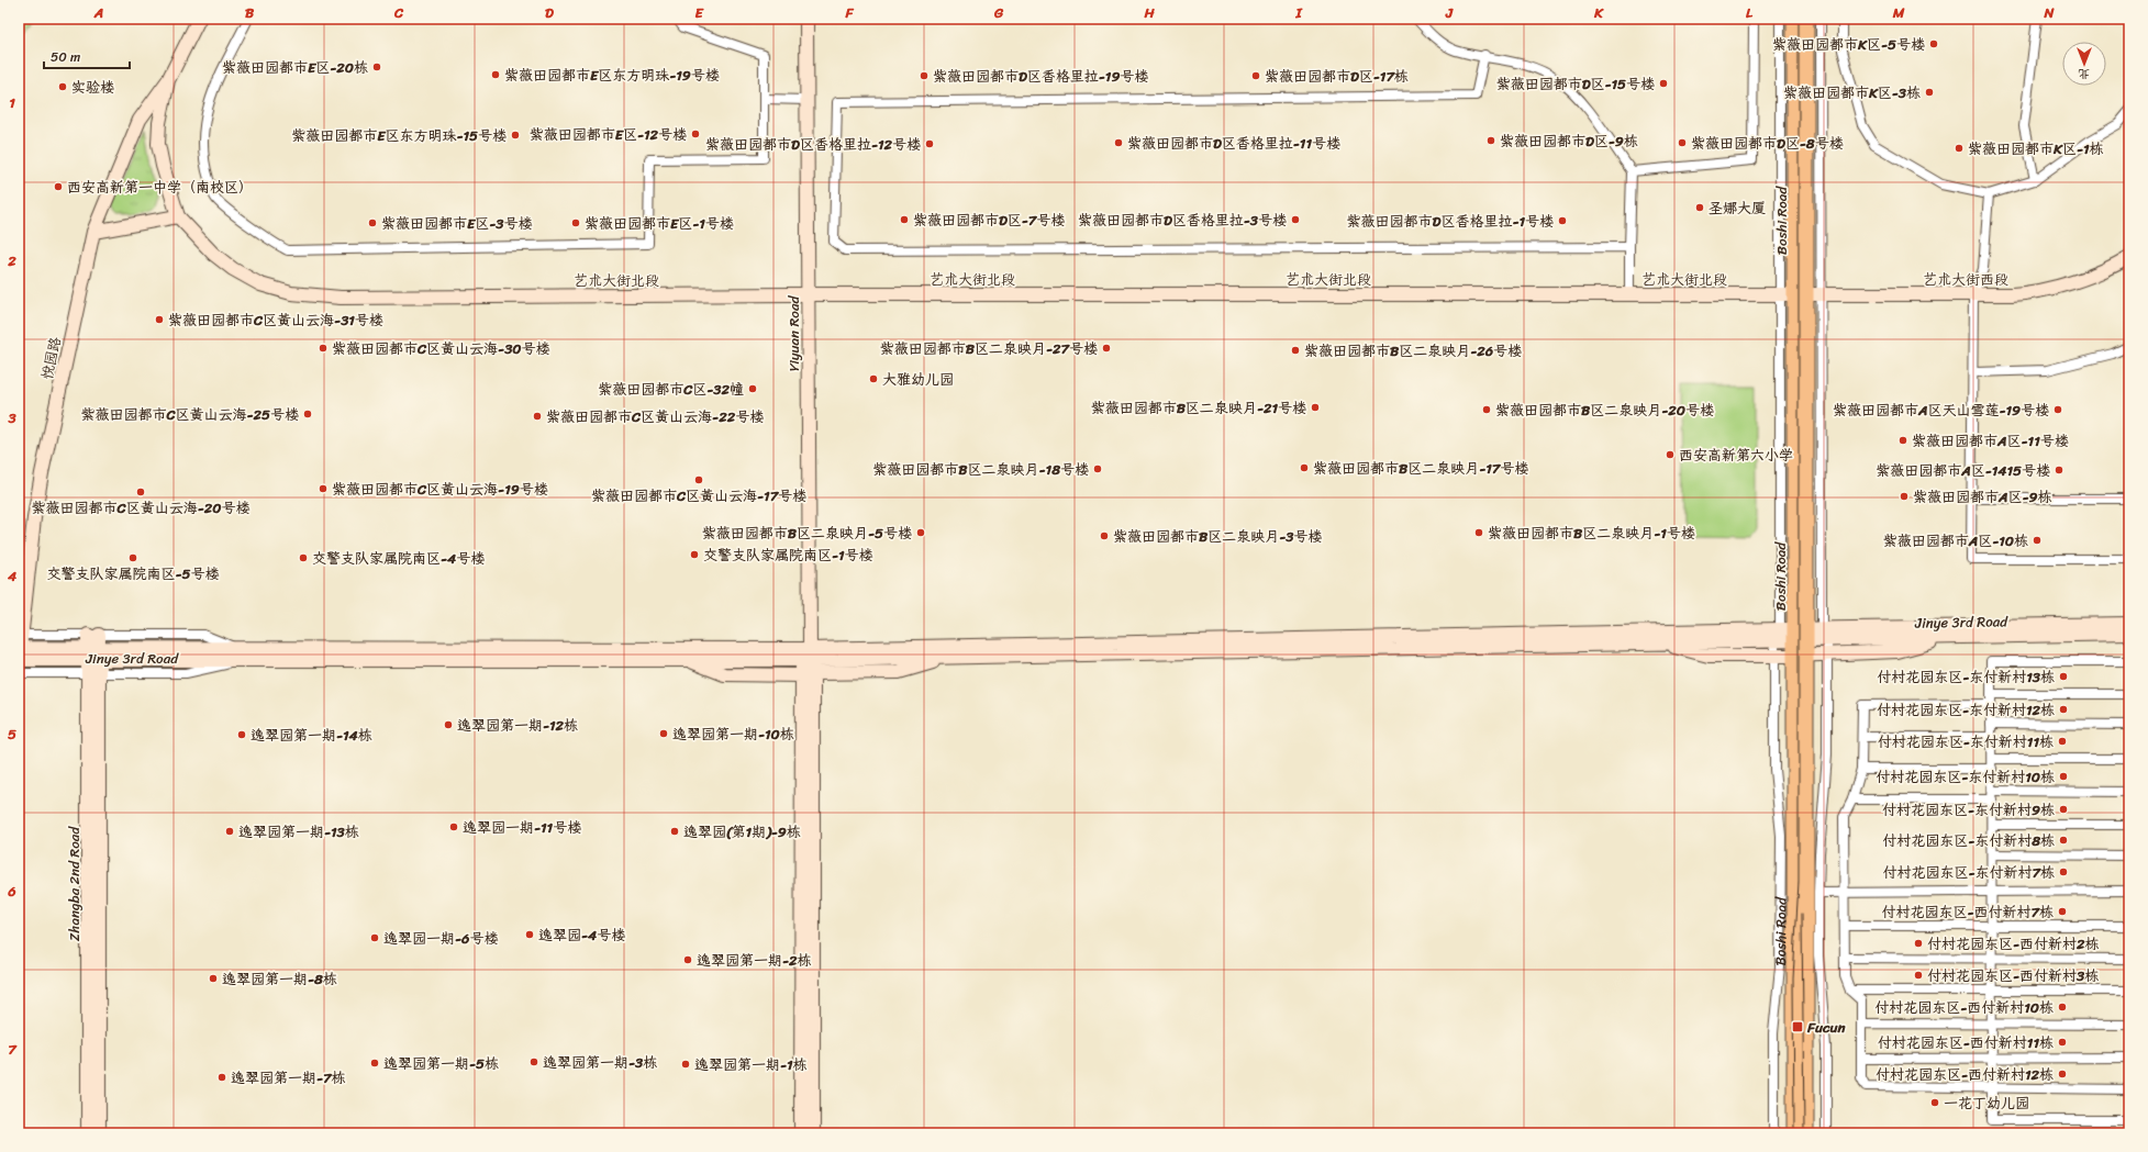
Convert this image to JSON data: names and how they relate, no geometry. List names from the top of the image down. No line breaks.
{"streets":{"main road":["Boshi Road"],"street":["艺术大街北段","艺术大街西段","Yiyuan Road","悦园路","Jinye 3rd Road","Zhangba 2nd Road"]},"crossings":[["Boshi Road","艺术大街北段"],["Boshi Road","艺术大街西段"],["Boshi Road","Jinye 3rd Road"],["艺术大街北段","艺术大街西段"],["艺术大街北段","Yiyuan Road"],["悦园路","Jinye 3rd Road"],["Jinye 3rd Road","Zhangba 2nd Road"]],"places":{"other":["紫薇田园都市K区-5号楼","紫薇田园都市E区-20栋","紫薇田园都市E区东方明珠-19号楼","紫薇田园都市D区香格里拉-19号楼","紫薇田园都市D区-17栋","紫薇田园都市D区-15号楼","实验楼","紫薇田园都市K区-3栋","紫薇田园都市E区-12号楼","紫薇田园都市E区东方明珠-15号楼","紫薇田园都市D区-9栋","紫薇田园都市D区香格里拉-11号楼","紫薇田园都市D区-8号楼","紫薇田园都市D区香格里拉-12号楼","紫薇田园都市K区-1栋","西安高新第一中学（南校区）","圣娜大厦","紫薇田园都市D区-7号楼","紫薇田园都市D区香格里拉-3号楼","紫薇田园都市D区香格里拉-1号楼","紫薇田园都市E区-3号楼","紫薇田园都市E区-1号楼","紫薇田园都市C区黄山云海-31号楼","紫薇田园都市C区黄山云海-30号楼","紫薇田园都市B区二泉映月-27号楼","紫薇田园都市B区二泉映月-26号楼","大雅幼儿园","紫薇田园都市C区-32幢","紫薇田园都市B区二泉映月-21号楼","紫薇田园都市B区二泉映月-20号楼","紫薇田园都市A区天山雪莲-19号楼","紫薇田园都市C区黄山云海-25号楼","紫薇田园都市C区黄山云海-22号楼","紫薇田园都市A区-11号楼","西安高新第六小学","紫薇田园都市B区二泉映月-17号楼","紫薇田园都市B区二泉映月-18号楼","紫薇田园都市A区-1415号楼","紫薇田园都市C区黄山云海-17号楼","紫薇田园都市C区黄山云海-19号楼","紫薇田园都市C区黄山云海-20号楼","紫薇田园都市A区-9栋","紫薇田园都市B区二泉映月-5号楼","紫薇田园都市B区二泉映月-1号楼","紫薇田园都市B区二泉映月-3号楼","紫薇田园都市A区-10栋","交警支队家属院南区-1号楼","交警支队家属院南区-5号楼","交警支队家属院南区-4号楼","付村花园东区-东付新村13栋","付村花园东区-东付新村12栋","逸翠园第一期-12栋","逸翠园第一期-10栋","逸翠园第一期-14栋","付村花园东区-东付新村11栋","付村花园东区-东付新村10栋","付村花园东区-东付新村9栋","逸翠园一期-11号楼","逸翠园第一期-13栋","逸翠园(第1期)-9栋","付村花园东区-东付新村8栋","付村花园东区-东付新村7栋","付村花园东区-西付新村7栋","逸翠园-4号楼","逸翠园一期-6号楼","付村花园东区-西付新村2栋","逸翠园第一期-2栋","付村花园东区-西付新村3栋","逸翠园第一期-8栋","付村花园东区-西付新村10栋","付村花园东区-西付新村11栋","逸翠园第一期-3栋","逸翠园第一期-5栋","逸翠园第一期-1栋","付村花园东区-西付新村12栋","逸翠园第一期-7栋","一花丁幼儿园"],"transit":["Fucun"]},"scale_bar":"50 m","north":"bottom","grid":{"columns":["A","B","C","D","E","F","G","H","I","J","K","L","M","N"],"rows":["1","2","3","4","5","6","7"]}}
